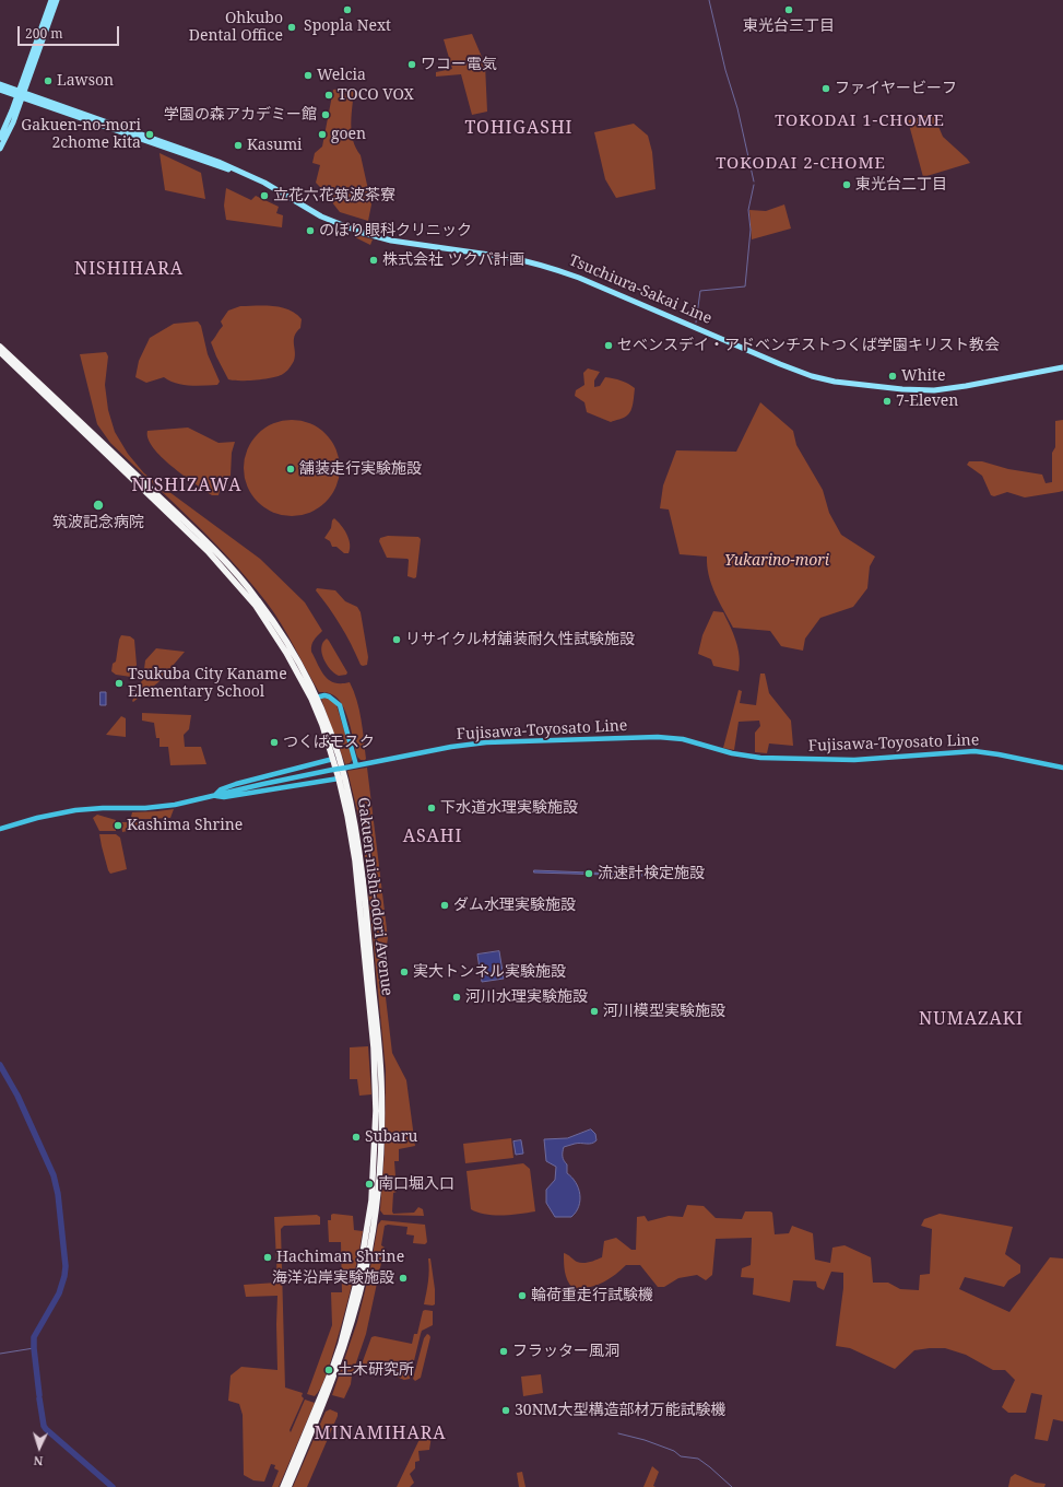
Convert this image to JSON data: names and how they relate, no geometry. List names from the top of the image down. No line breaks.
{"streets":{"highway":["Gakuen-nishi-odori Avenue"],"main road":["Tsuchiura-Sakai Line","Fujisawa-Toyosato Line"]},"districts":["TOKODAI 1-CHOME","TOHIGASHI","TOKODAI 2-CHOME","NISHIHARA","NISHIZAWA","ASAHI","NUMAZAKI","MINAMIHARA"],"parks":["Yukarino-mori"],"places":["Spopla Next","東光台三丁目","Ohkubo Dental Office","ワコー電気","Welcia","Lawson","ファイヤービーフ","TOCO VOX","学園の森アカデミー館","Gakuen-no-mori 2chome kita","goen","Kasumi","東光台二丁目","立花六花筑波茶寮","のぼり眼科クリニック","株式会社 ツクバ計画","セベンスデイ・アドベンチストつくば学園キリスト教会","White","7-Eleven","舗装走行実験施設","筑波記念病院","リサイクル材舗装耐久性試験施設","Tsukuba City Kaname Elementary School","つくばモスク","下水道水理実験施設","Kashima Shrine","流速計検定施設","ダム水理実験施設","実大トンネル実験施設","河川水理実験施設","河川模型実験施設","Subaru","南口堀入口","Hachiman Shrine","海洋沿岸実験施設","輪荷重走行試験機","フラッター風洞","土木研究所","30NM大型構造部材万能試験機"],"scale_bar":"200 m","north":"bottom"}
